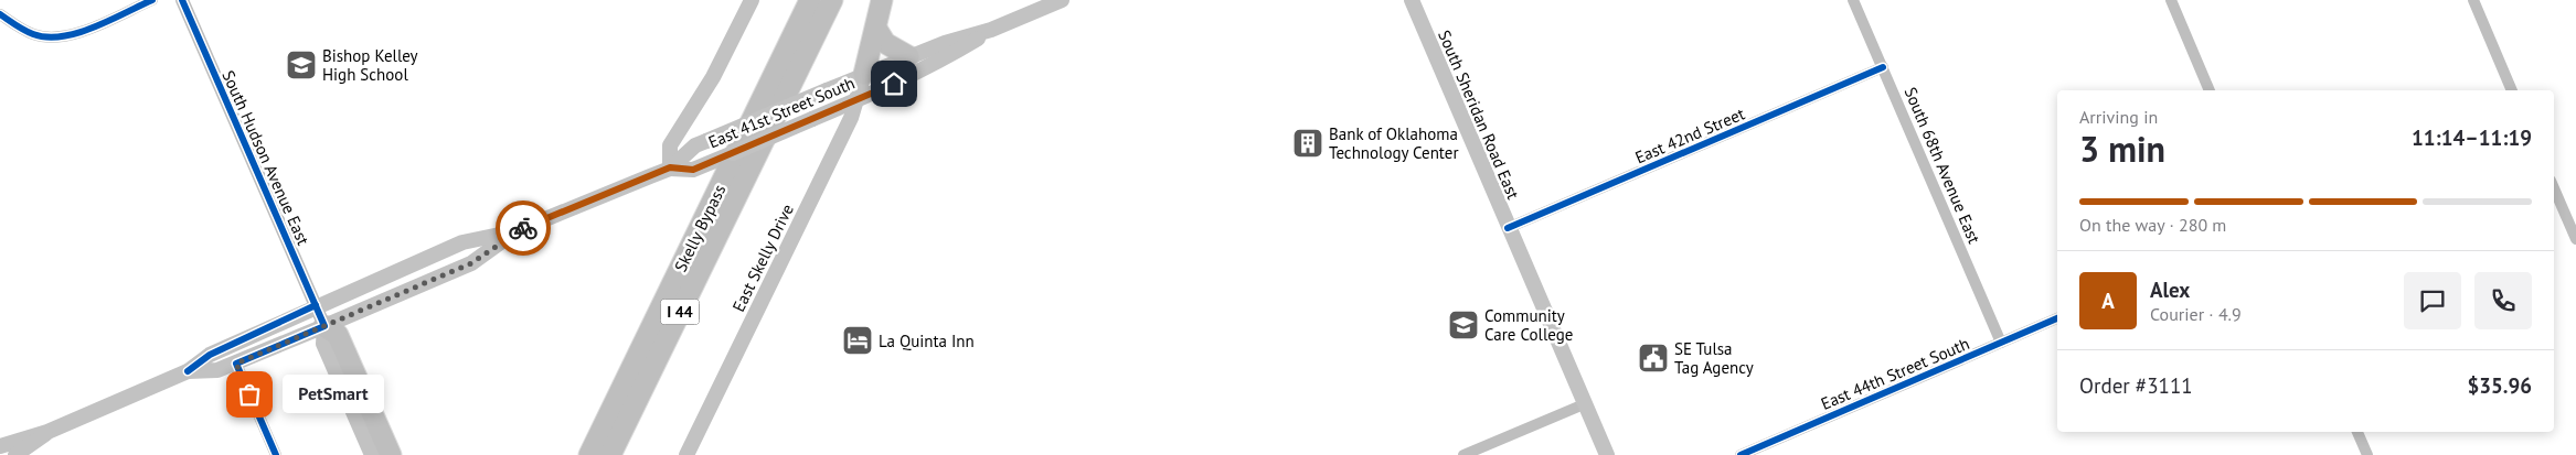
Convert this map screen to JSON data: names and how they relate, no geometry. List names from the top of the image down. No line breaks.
{"streets":{"highway":["Skelly Bypass","I 44"],"main road":["East 41st Street South","South Sheridan Road East","East Skelly Drive"],"street":["East 42nd Street","South Hudson Avenue East","South 68th Avenue East","East 44th Street South"]},"crossings":[["East 41st Street South","South Hudson Avenue East"],["East 41st Street South","East Skelly Drive"],["South Sheridan Road East","East 42nd Street"],["East 42nd Street","South 68th Avenue East"],["South 68th Avenue East","East 44th Street South"]],"places":{"school or university":["Bishop Kelley High School","Community Care College"],"building":["Bank of Oklahoma Technology Center"],"hotel":["La Quinta Inn"],"public building":["SE Tulsa Tag Agency"],"other":["PetSmart"]},"page":{"heading":["3 min","Arriving in","11:14–11:19"],"panel":["Alex","Courier · 4.9","Order #3111","$35.96"],"bar":"On the way · 280 m","round":"A","bubble":"PetSmart"}}
